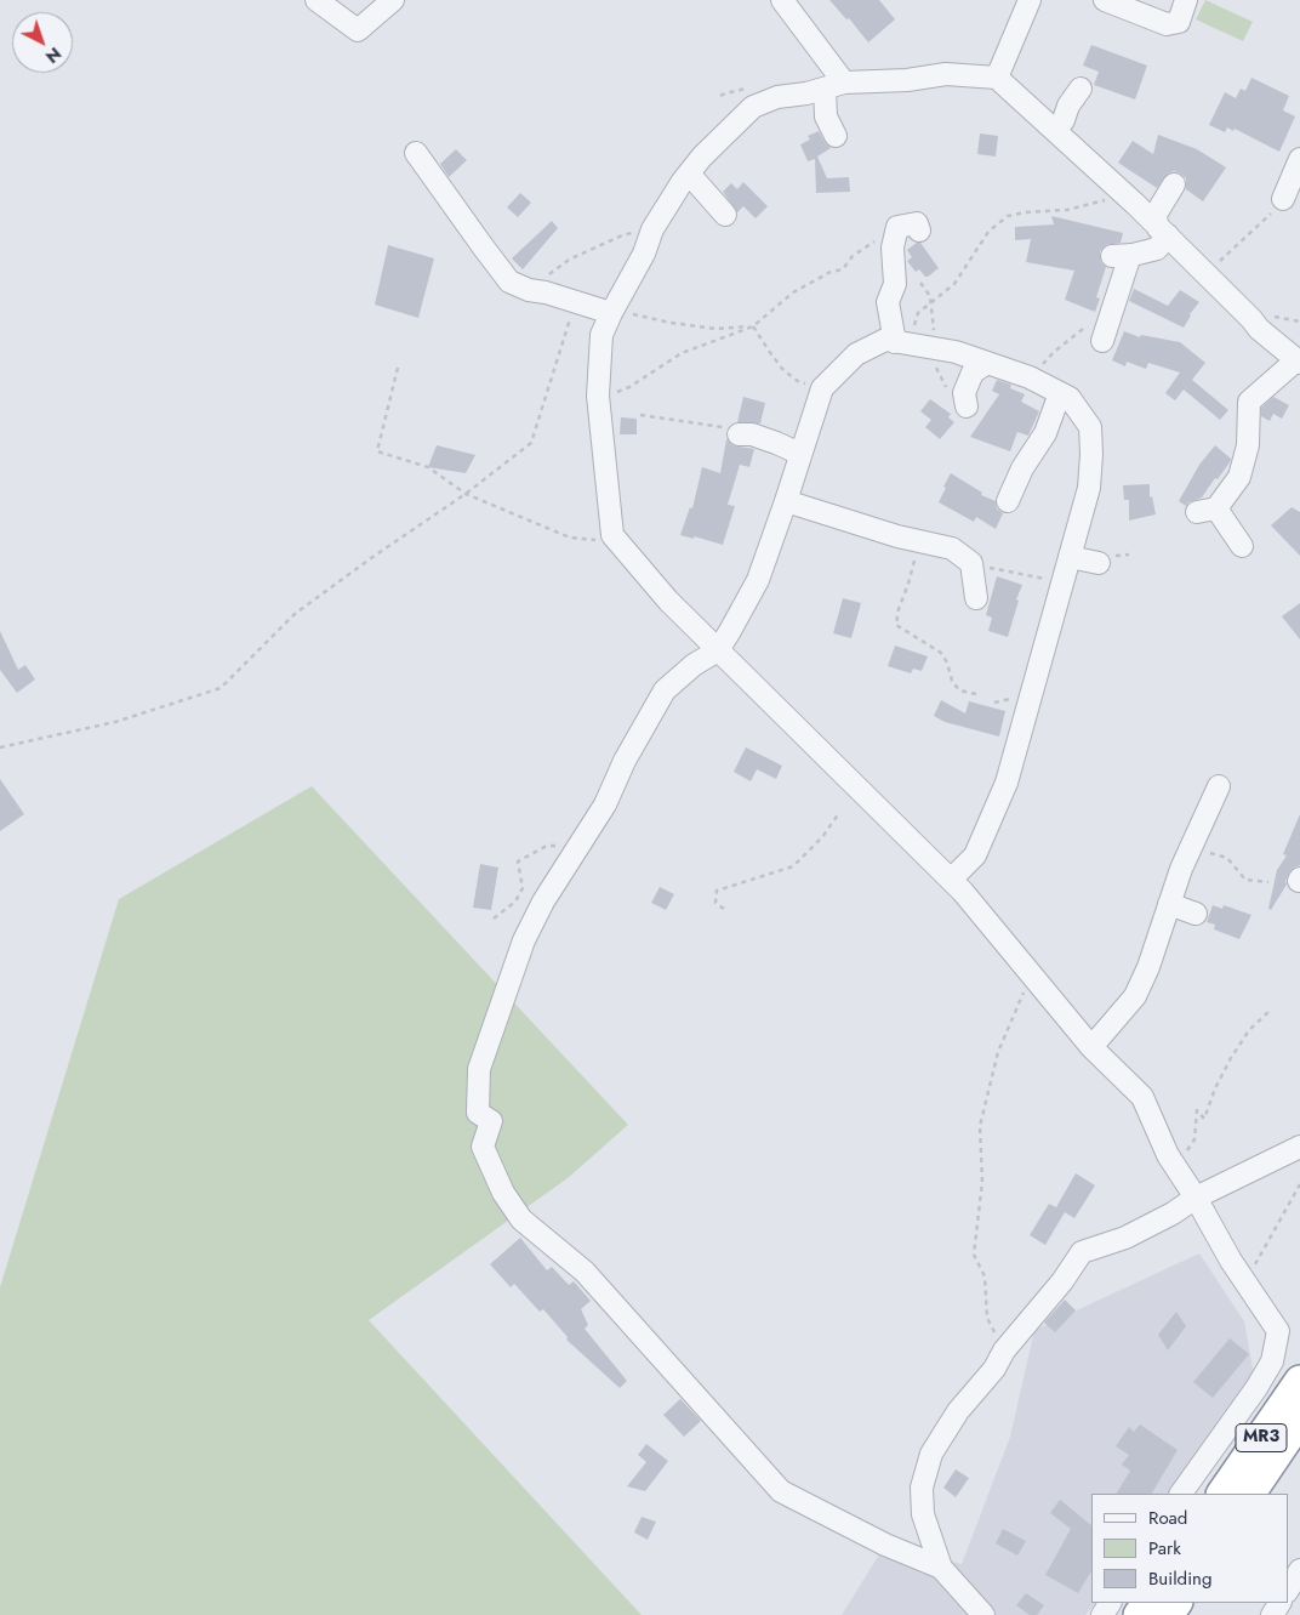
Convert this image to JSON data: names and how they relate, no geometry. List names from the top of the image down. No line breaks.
{"streets":{"highway":["MR3"]},"legend":["Road","Park","Building"],"north":"bottom right"}
